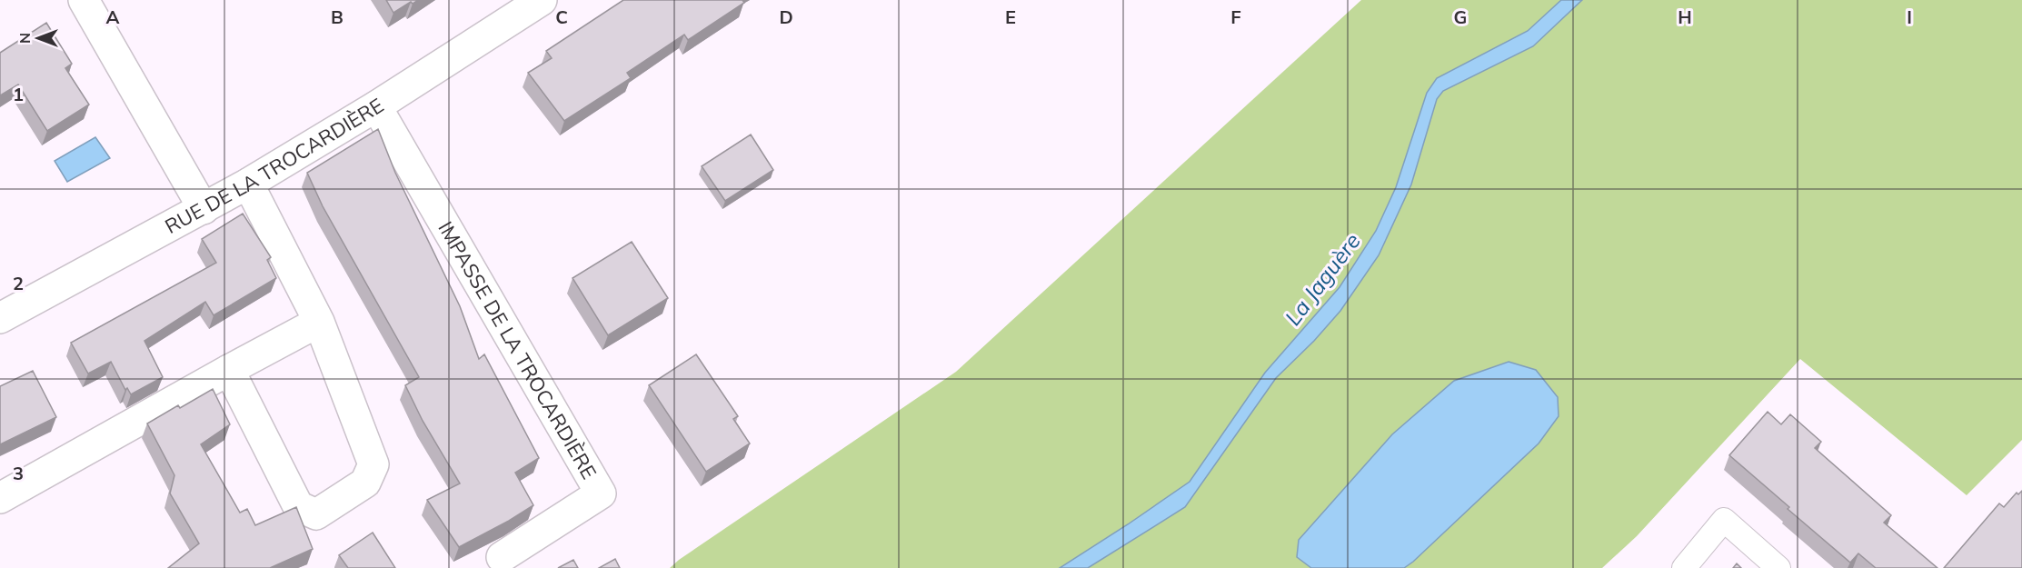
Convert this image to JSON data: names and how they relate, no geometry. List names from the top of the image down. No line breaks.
{"streets":{"street":["RUE DE LA TROCARDIÈRE","IMPASSE DE LA TROCARDIÈRE"]},"crossings":[["RUE DE LA TROCARDIÈRE","IMPASSE DE LA TROCARDIÈRE"]],"water":["La Jaguère"],"north":"left","grid":{"columns":["A","B","C","D","E","F","G","H","I"],"rows":["1","2","3"]}}
